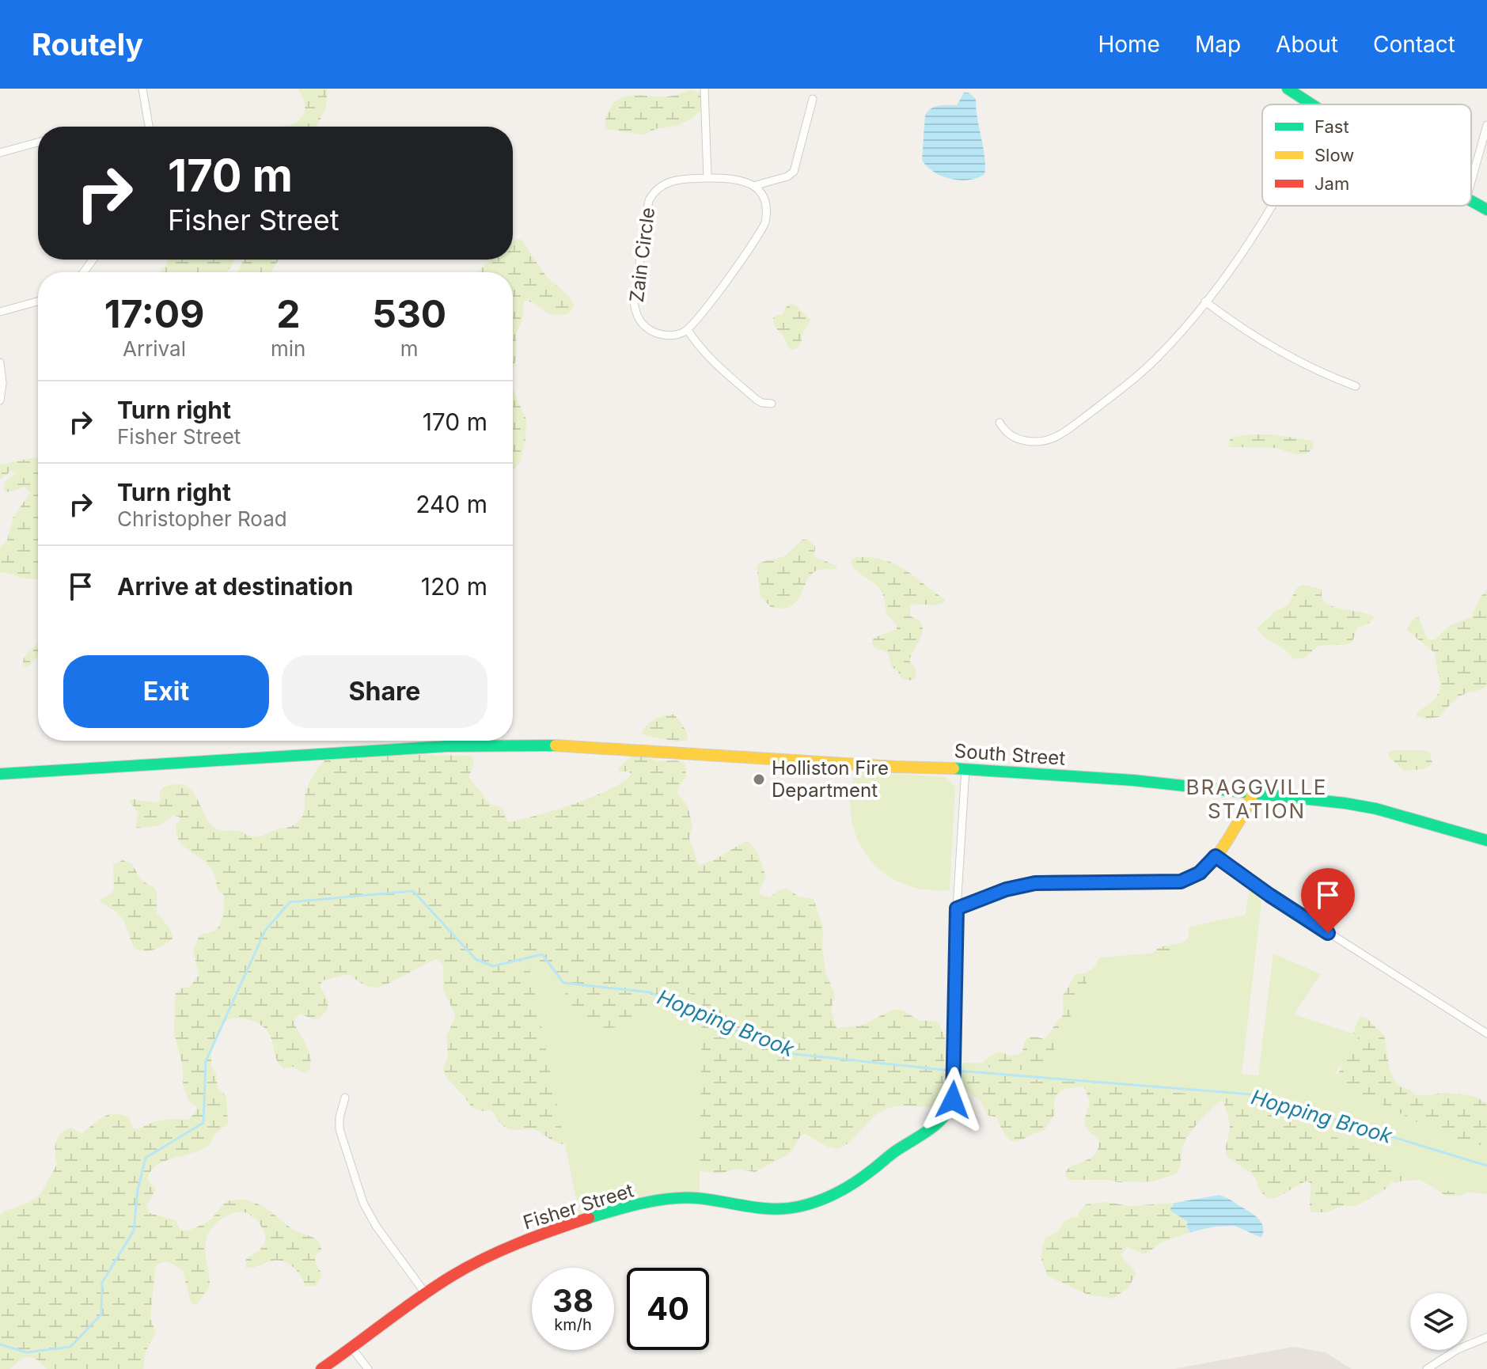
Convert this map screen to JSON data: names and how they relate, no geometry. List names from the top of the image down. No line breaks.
{"streets":{"street":["Zain Circle","South Street","Fisher Street"]},"districts":["BRAGGVILLE STATION"],"water":["Hopping Brook"],"places":["Holliston Fire Department"],"legend":["Fast","Slow","Jam"],"page":{"header":"Routely","nav":["Home","Map","About","Contact"],"turn":["170 m","Fisher Street"],"eta":["17:09","Arrival","2","min","530","m"],"list":[{"name":"Turn right","note":"Fisher Street","value":"170 m"},{"name":"Turn right","note":"Christopher Road","value":"240 m"},{"name":"Arrive at destination","value":"120 m"}],"buttons":["Exit","Share"],"speed":"38 km/h","limit":"40"}}
